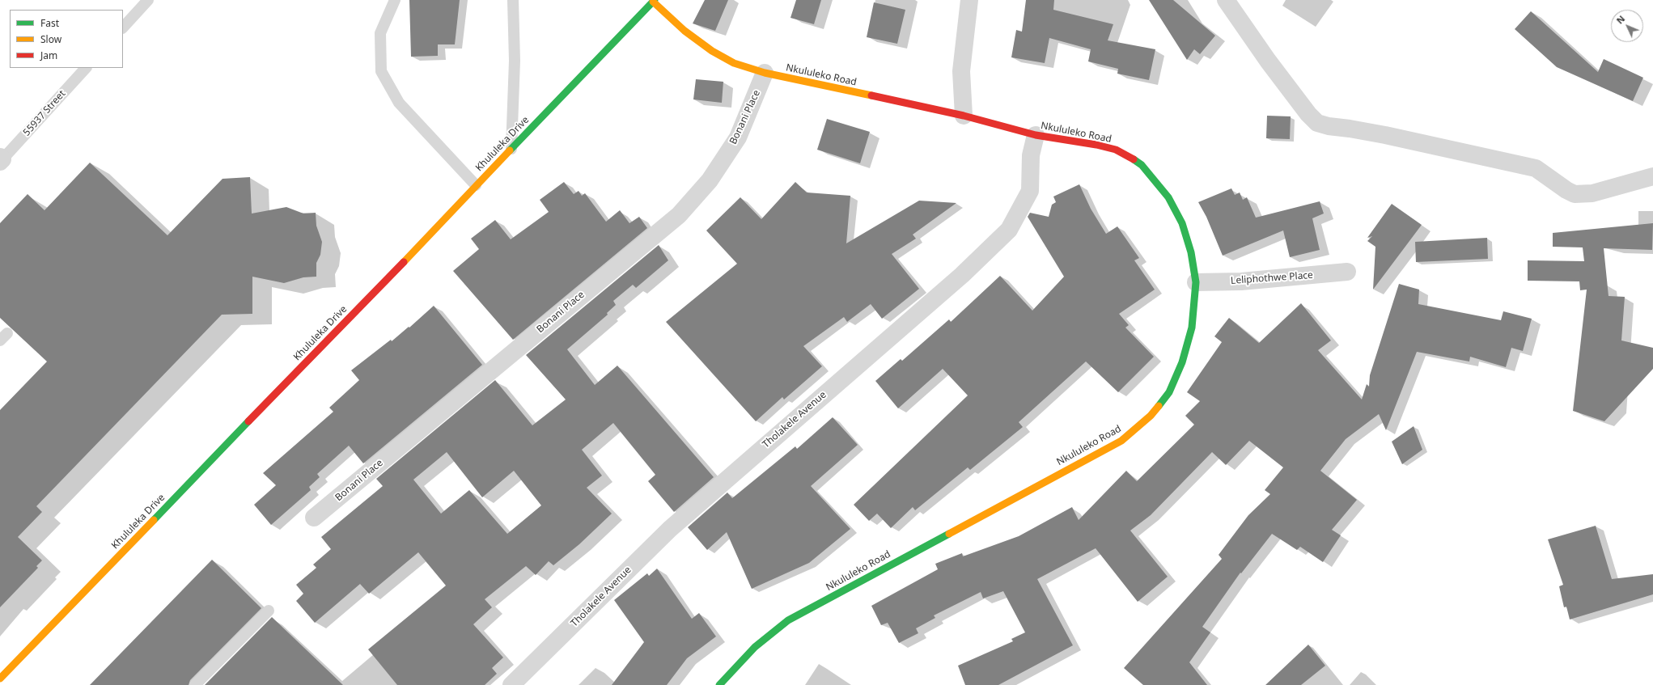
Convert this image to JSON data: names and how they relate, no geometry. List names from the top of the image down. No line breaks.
{"streets":{"street":["Nkululeko Road","Bonani Place","Khululeka Drive","Leliphothwe Place","Tholakele Avenue"],"lane":["55937 Street"]},"crossings":[["Nkululeko Road","Bonani Place"],["Nkululeko Road","Khululeka Drive"],["Nkululeko Road","Leliphothwe Place"],["Nkululeko Road","Tholakele Avenue"]],"legend":["Fast","Slow","Jam"],"north":"top left"}
